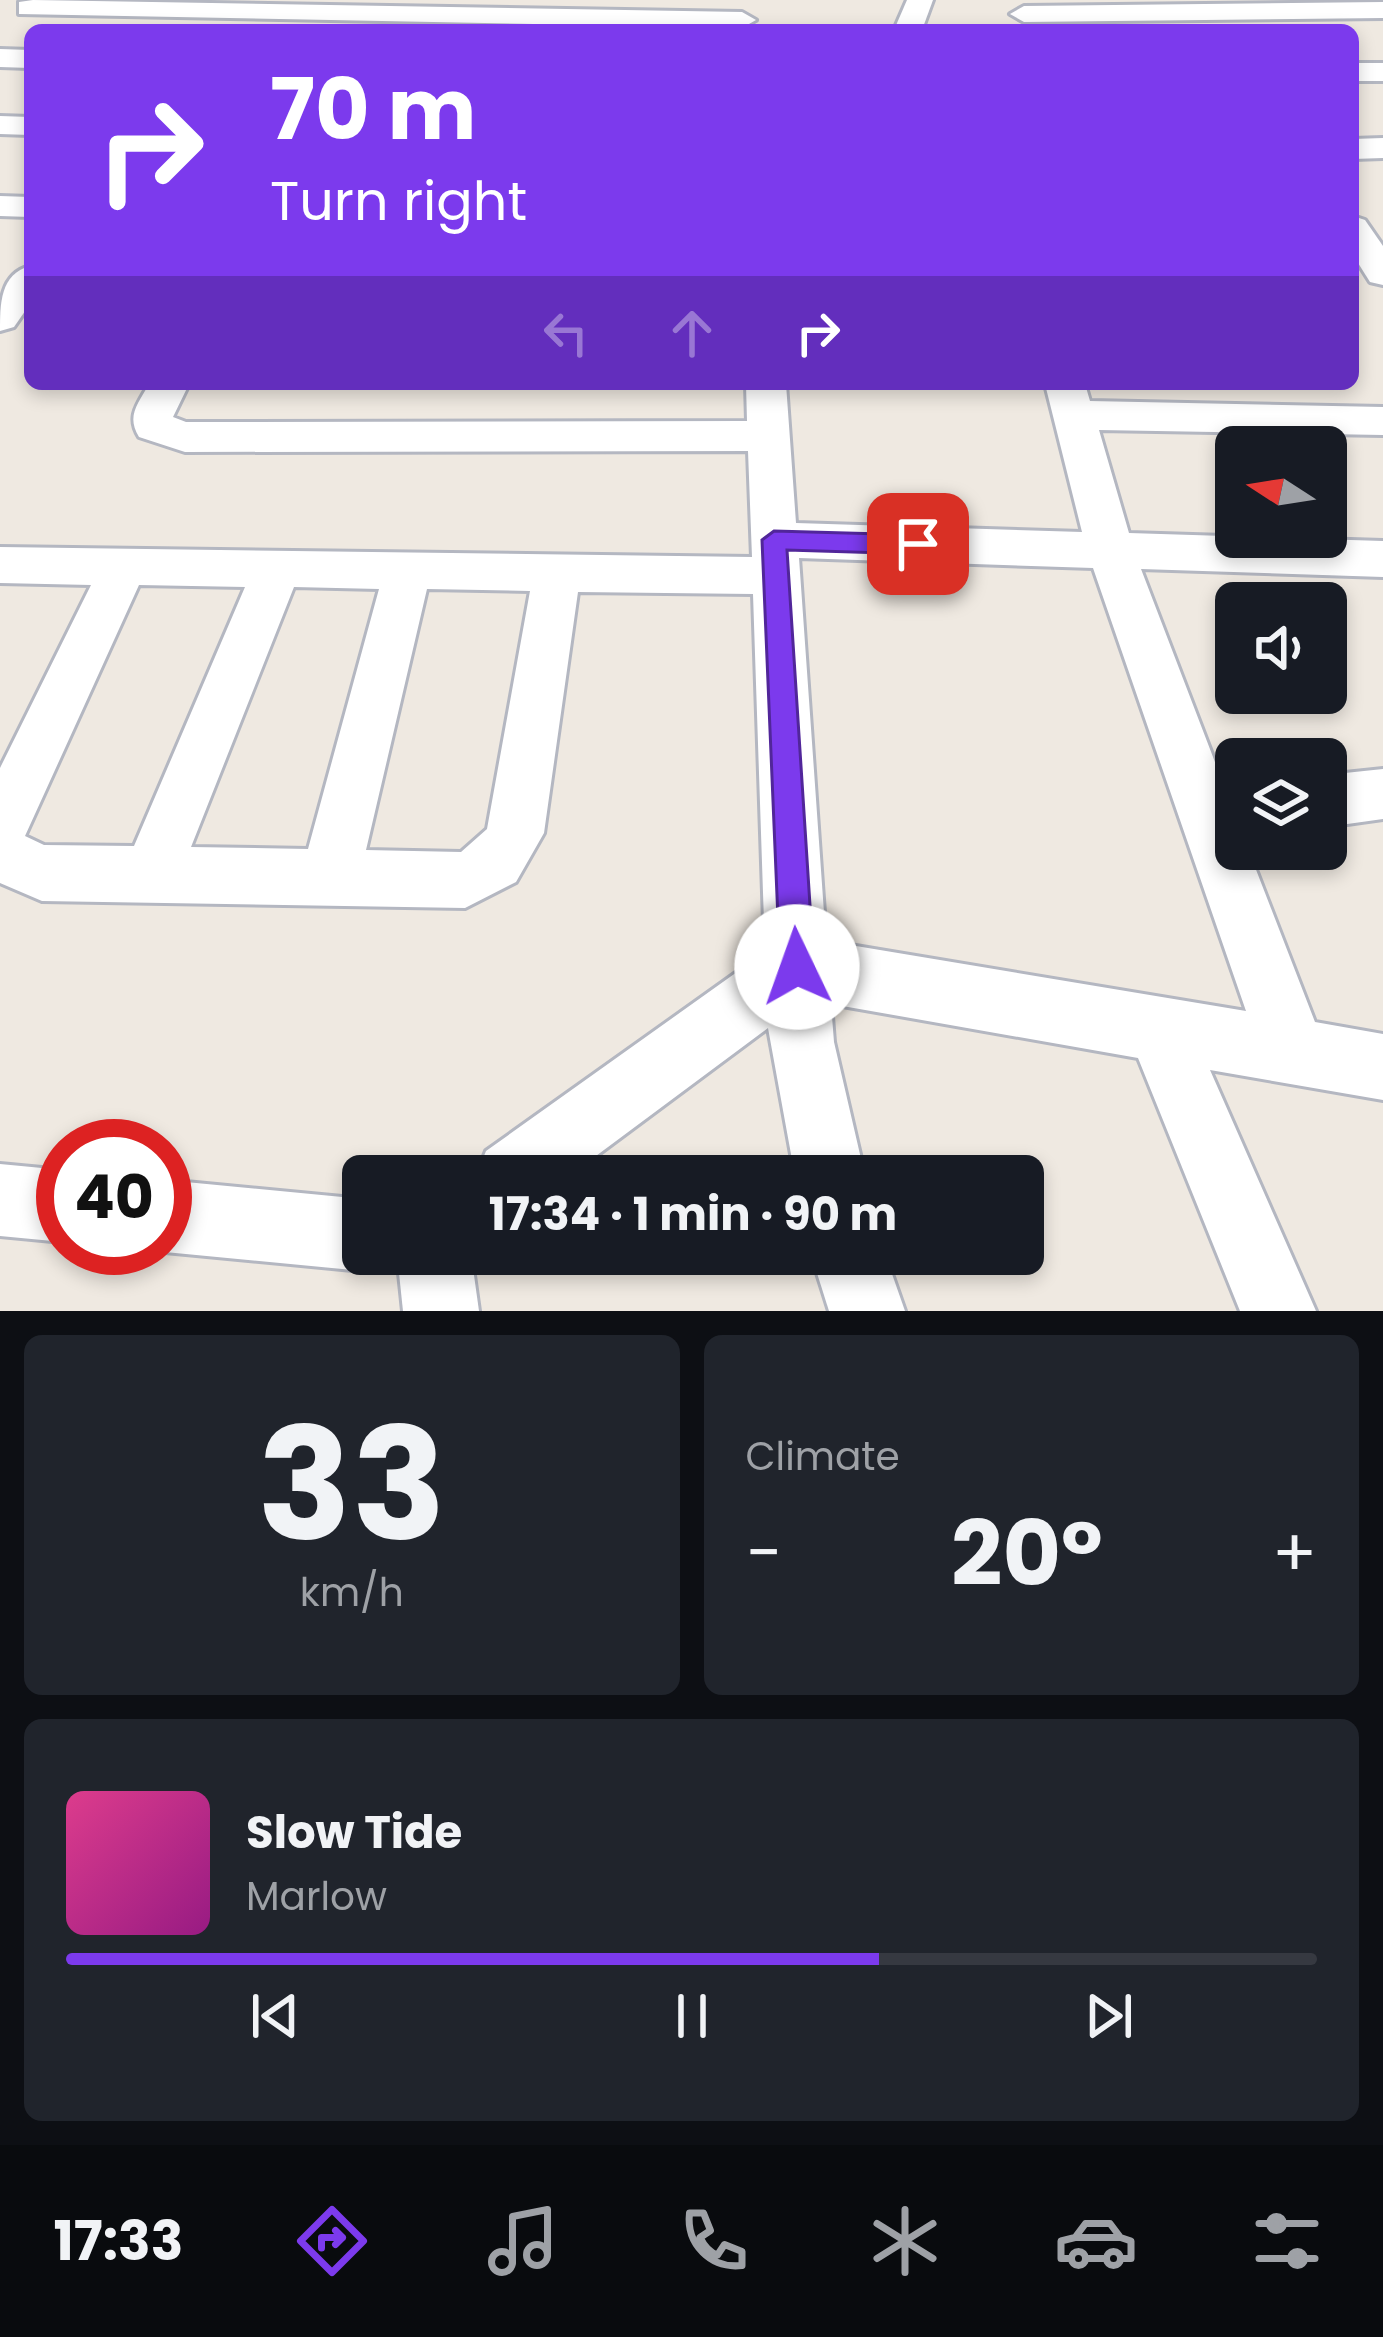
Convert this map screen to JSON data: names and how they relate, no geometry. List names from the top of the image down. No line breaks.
{"north":"left","page":{"turn":["70 m","Turn right"],"limit":"40","trip":"17:34 · 1 min · 90 m","tile":[["33","km/h"],"Climate"],"heat":["−","20°","+"],"song":["Slow Tide","Marlow"],"tabs":"17:33"}}
